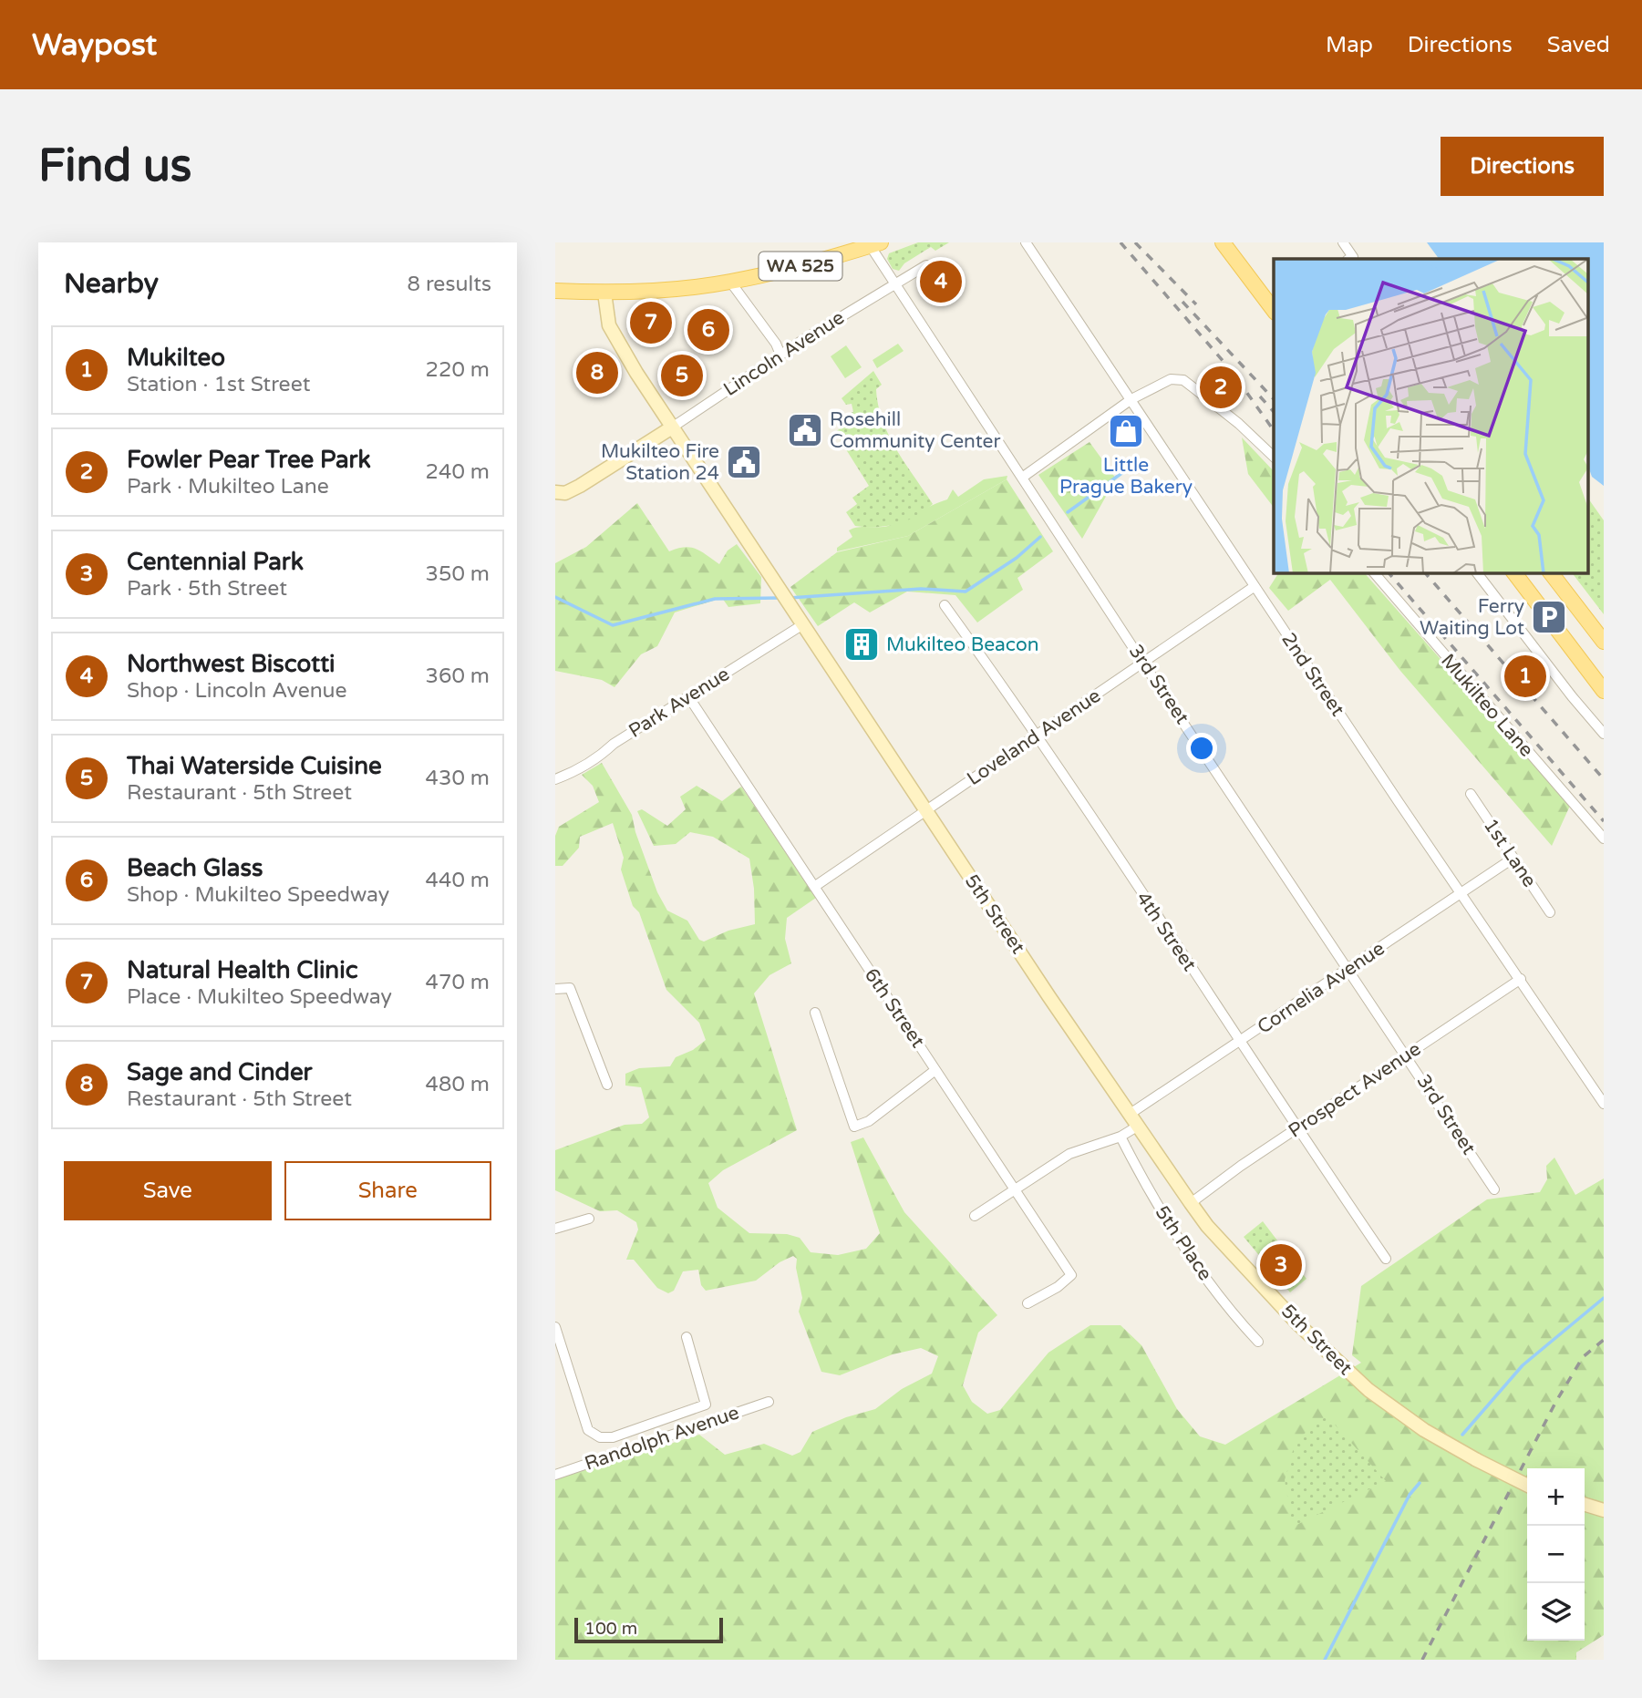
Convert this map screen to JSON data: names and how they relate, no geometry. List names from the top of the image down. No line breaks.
{"streets":{"main road":["WA 525","Lincoln Avenue","5th Street"],"street":["2nd Street","3rd Street","Park Avenue","Mukilteo Lane","Loveland Avenue","1st Lane","4th Street","Cornelia Avenue","6th Street","Prospect Avenue","5th Place","Randolph Avenue"]},"crossings":[["WA 525","3rd Street"],["WA 525","5th Street"],["Lincoln Avenue","3rd Street"],["Lincoln Avenue","5th Street"],["2nd Street","Loveland Avenue"],["2nd Street","Cornelia Avenue"],["2nd Street","Prospect Avenue"],["3rd Street","Loveland Avenue"],["3rd Street","Cornelia Avenue"],["3rd Street","Prospect Avenue"],["Park Avenue","5th Street"],["Park Avenue","6th Street"],["Loveland Avenue","5th Street"],["Loveland Avenue","4th Street"],["Loveland Avenue","6th Street"],["1st Lane","Cornelia Avenue"],["5th Street","Cornelia Avenue"],["5th Street","Prospect Avenue"],["4th Street","Cornelia Avenue"],["4th Street","Prospect Avenue"],["Cornelia Avenue","6th Street"],["Cornelia Avenue","5th Place"]],"places":{"public building":["Rosehill Community Center","Mukilteo Fire Station 24"],"shop":["Little Prague Bakery"],"parking":["Ferry Waiting Lot"],"building":["Mukilteo Beacon"]},"scale_bar":"100 m","page":{"header":"Waypost","nav":["Map","Directions","Saved"],"buttons":["Directions",["Save","Share"]],"title":"Find us","heading":["Nearby","8 results"],"pins":["4","7","6","8","5","2","1","3"],"list":[{"mark":"1","name":"Mukilteo","note":"Station · 1st Street","value":"220 m"},{"mark":"2","name":"Fowler Pear Tree Park","note":"Park · Mukilteo Lane","value":"240 m"},{"mark":"3","name":"Centennial Park","note":"Park · 5th Street","value":"350 m"},{"mark":"4","name":"Northwest Biscotti","note":"Shop · Lincoln Avenue","value":"360 m"},{"mark":"5","name":"Thai Waterside Cuisine","note":"Restaurant · 5th Street","value":"430 m"},{"mark":"6","name":"Beach Glass","note":"Shop · Mukilteo Speedway","value":"440 m"},{"mark":"7","name":"Natural Health Clinic","note":"Place · Mukilteo Speedway","value":"470 m"},{"mark":"8","name":"Sage and Cinder","note":"Restaurant · 5th Street","value":"480 m"}],"map_buttons":["+","−"],"scale":"100 m"}}
